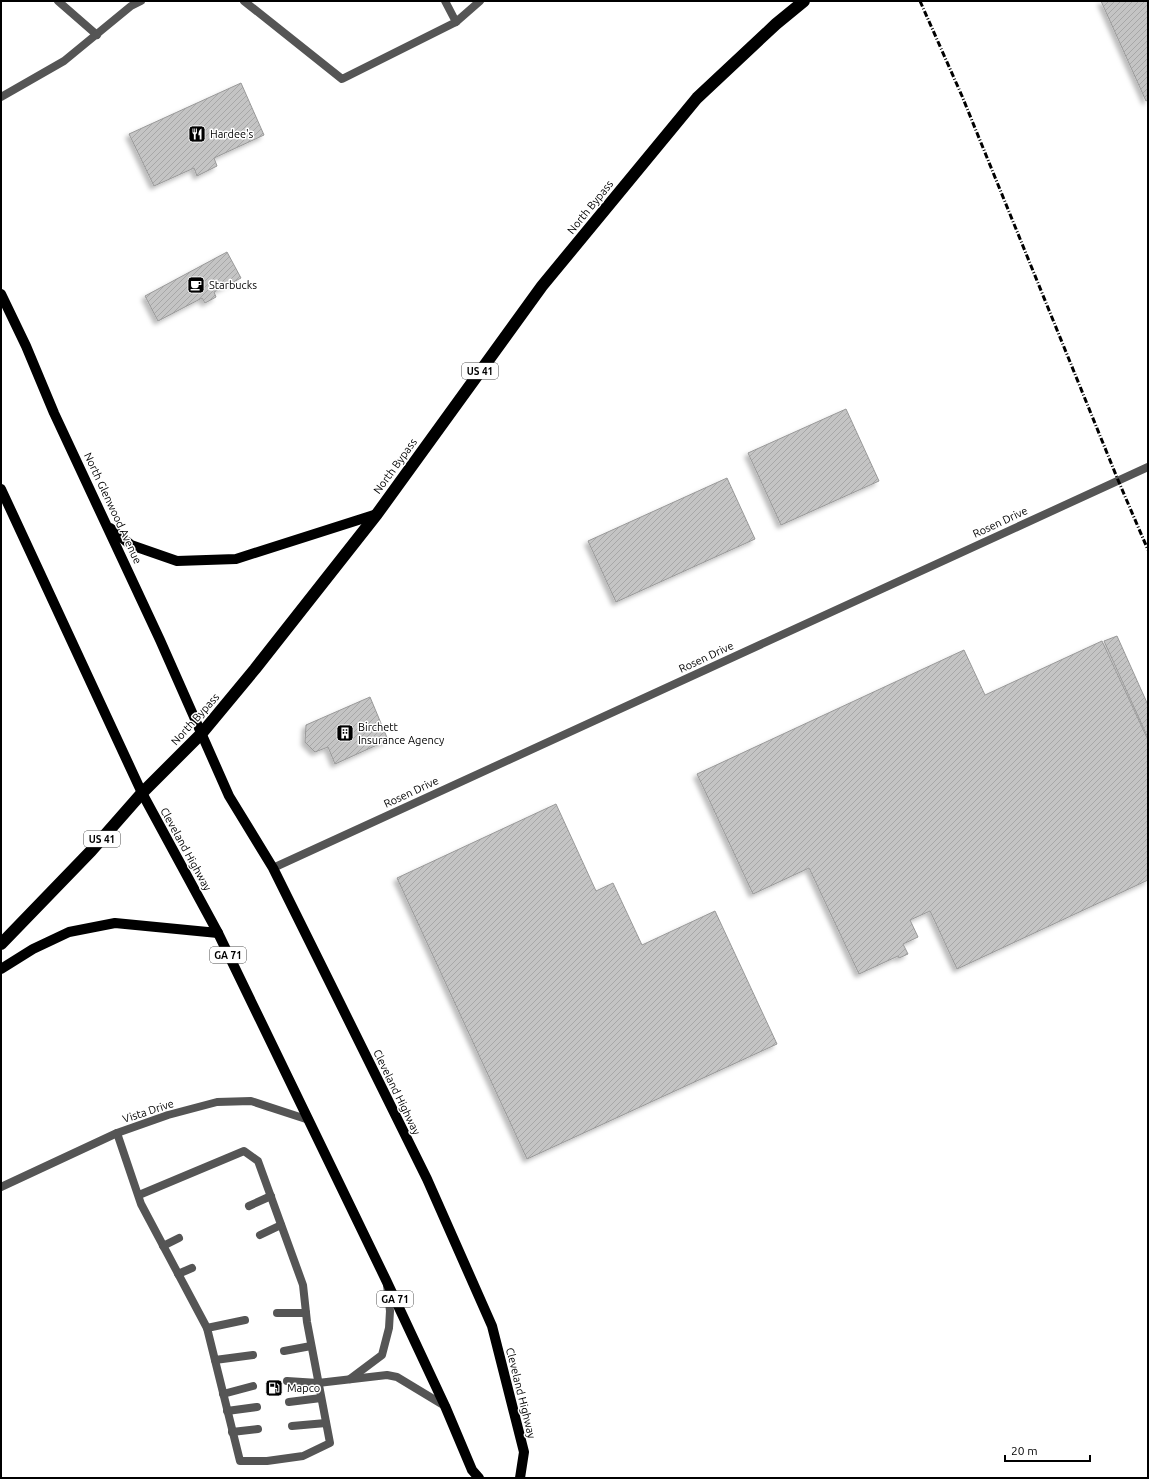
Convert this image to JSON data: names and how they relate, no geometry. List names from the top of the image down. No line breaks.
{"streets":{"highway":["North Bypass","US 41"],"main road":["North Glenwood Avenue","Cleveland Highway","GA 71"],"street":["Rosen Drive","Vista Drive"]},"crossings":[["North Bypass","North Glenwood Avenue"],["North Bypass","Cleveland Highway"],["North Glenwood Avenue","Cleveland Highway"],["Rosen Drive","Cleveland Highway"],["Cleveland Highway","Vista Drive"]],"places":{"restaurant":["Hardee's"],"cafe":["Starbucks"],"building":["Birchett Insurance Agency"],"fuel station":["Mapco"]},"scale_bar":"20 m"}
